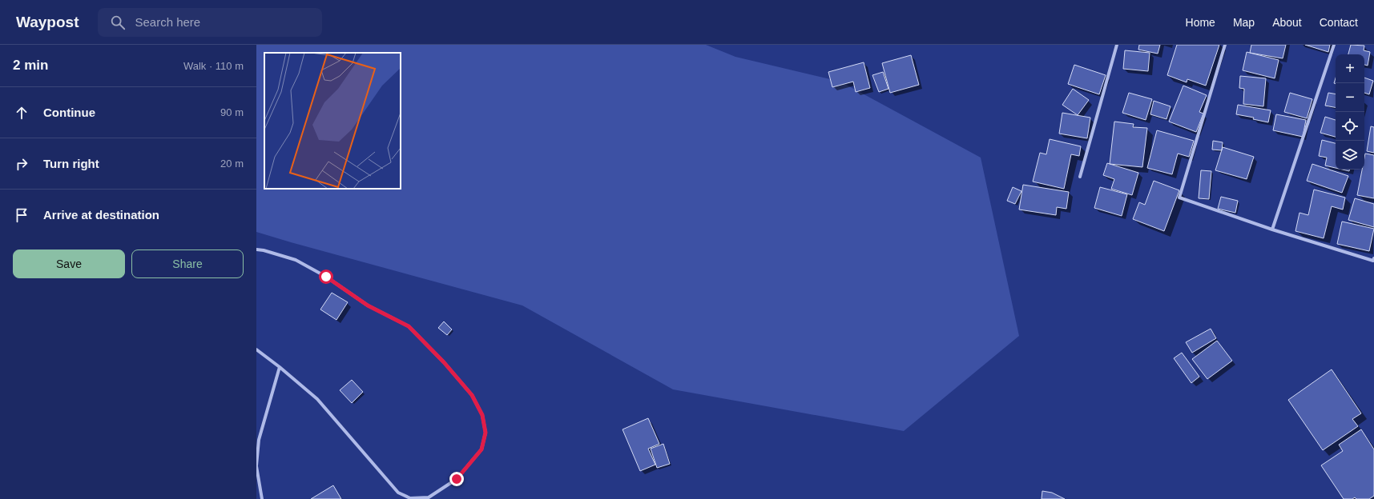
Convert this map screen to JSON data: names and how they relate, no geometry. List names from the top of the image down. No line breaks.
{"page":{"header":"Waypost","search":"Search here","nav":["Home","Map","About","Contact"],"heading":["2 min","Walk · 110 m"],"map_buttons":["+","−"],"list":[["Continue","90 m"],["Turn right","20 m"],"Arrive at destination"],"buttons":["Save","Share"]}}
